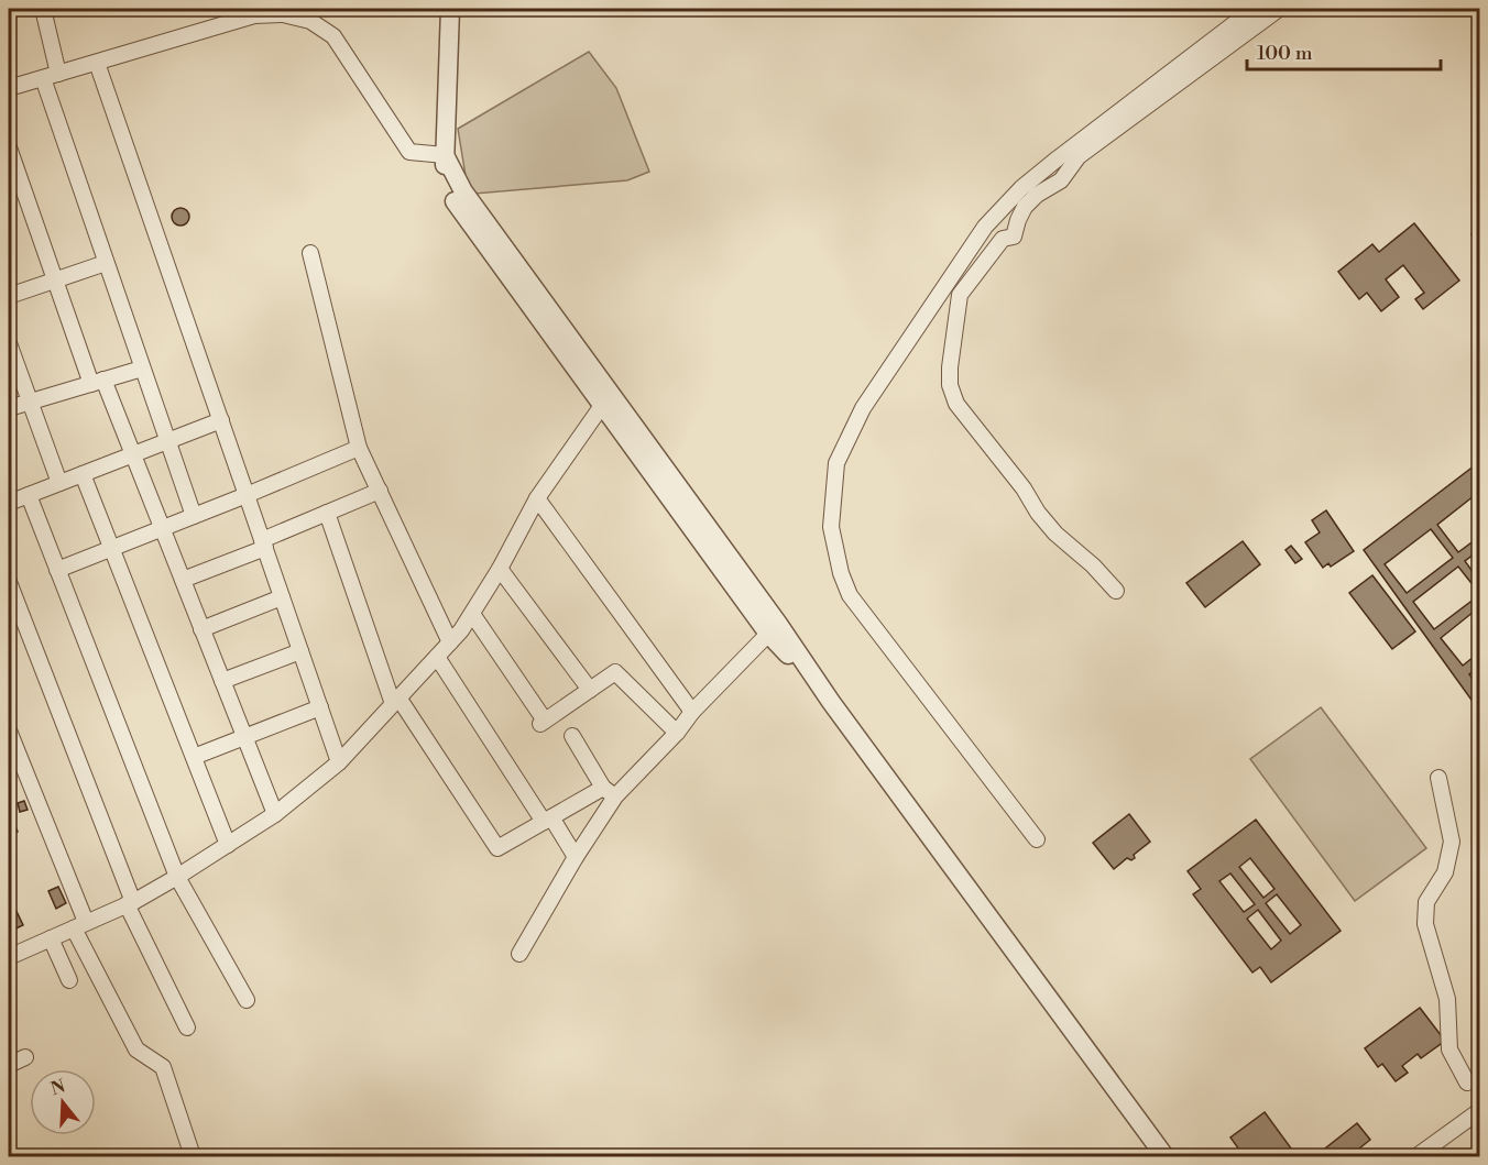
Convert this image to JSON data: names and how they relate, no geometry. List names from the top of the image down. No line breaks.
{"scale_bar":"100 m","north":"top"}
